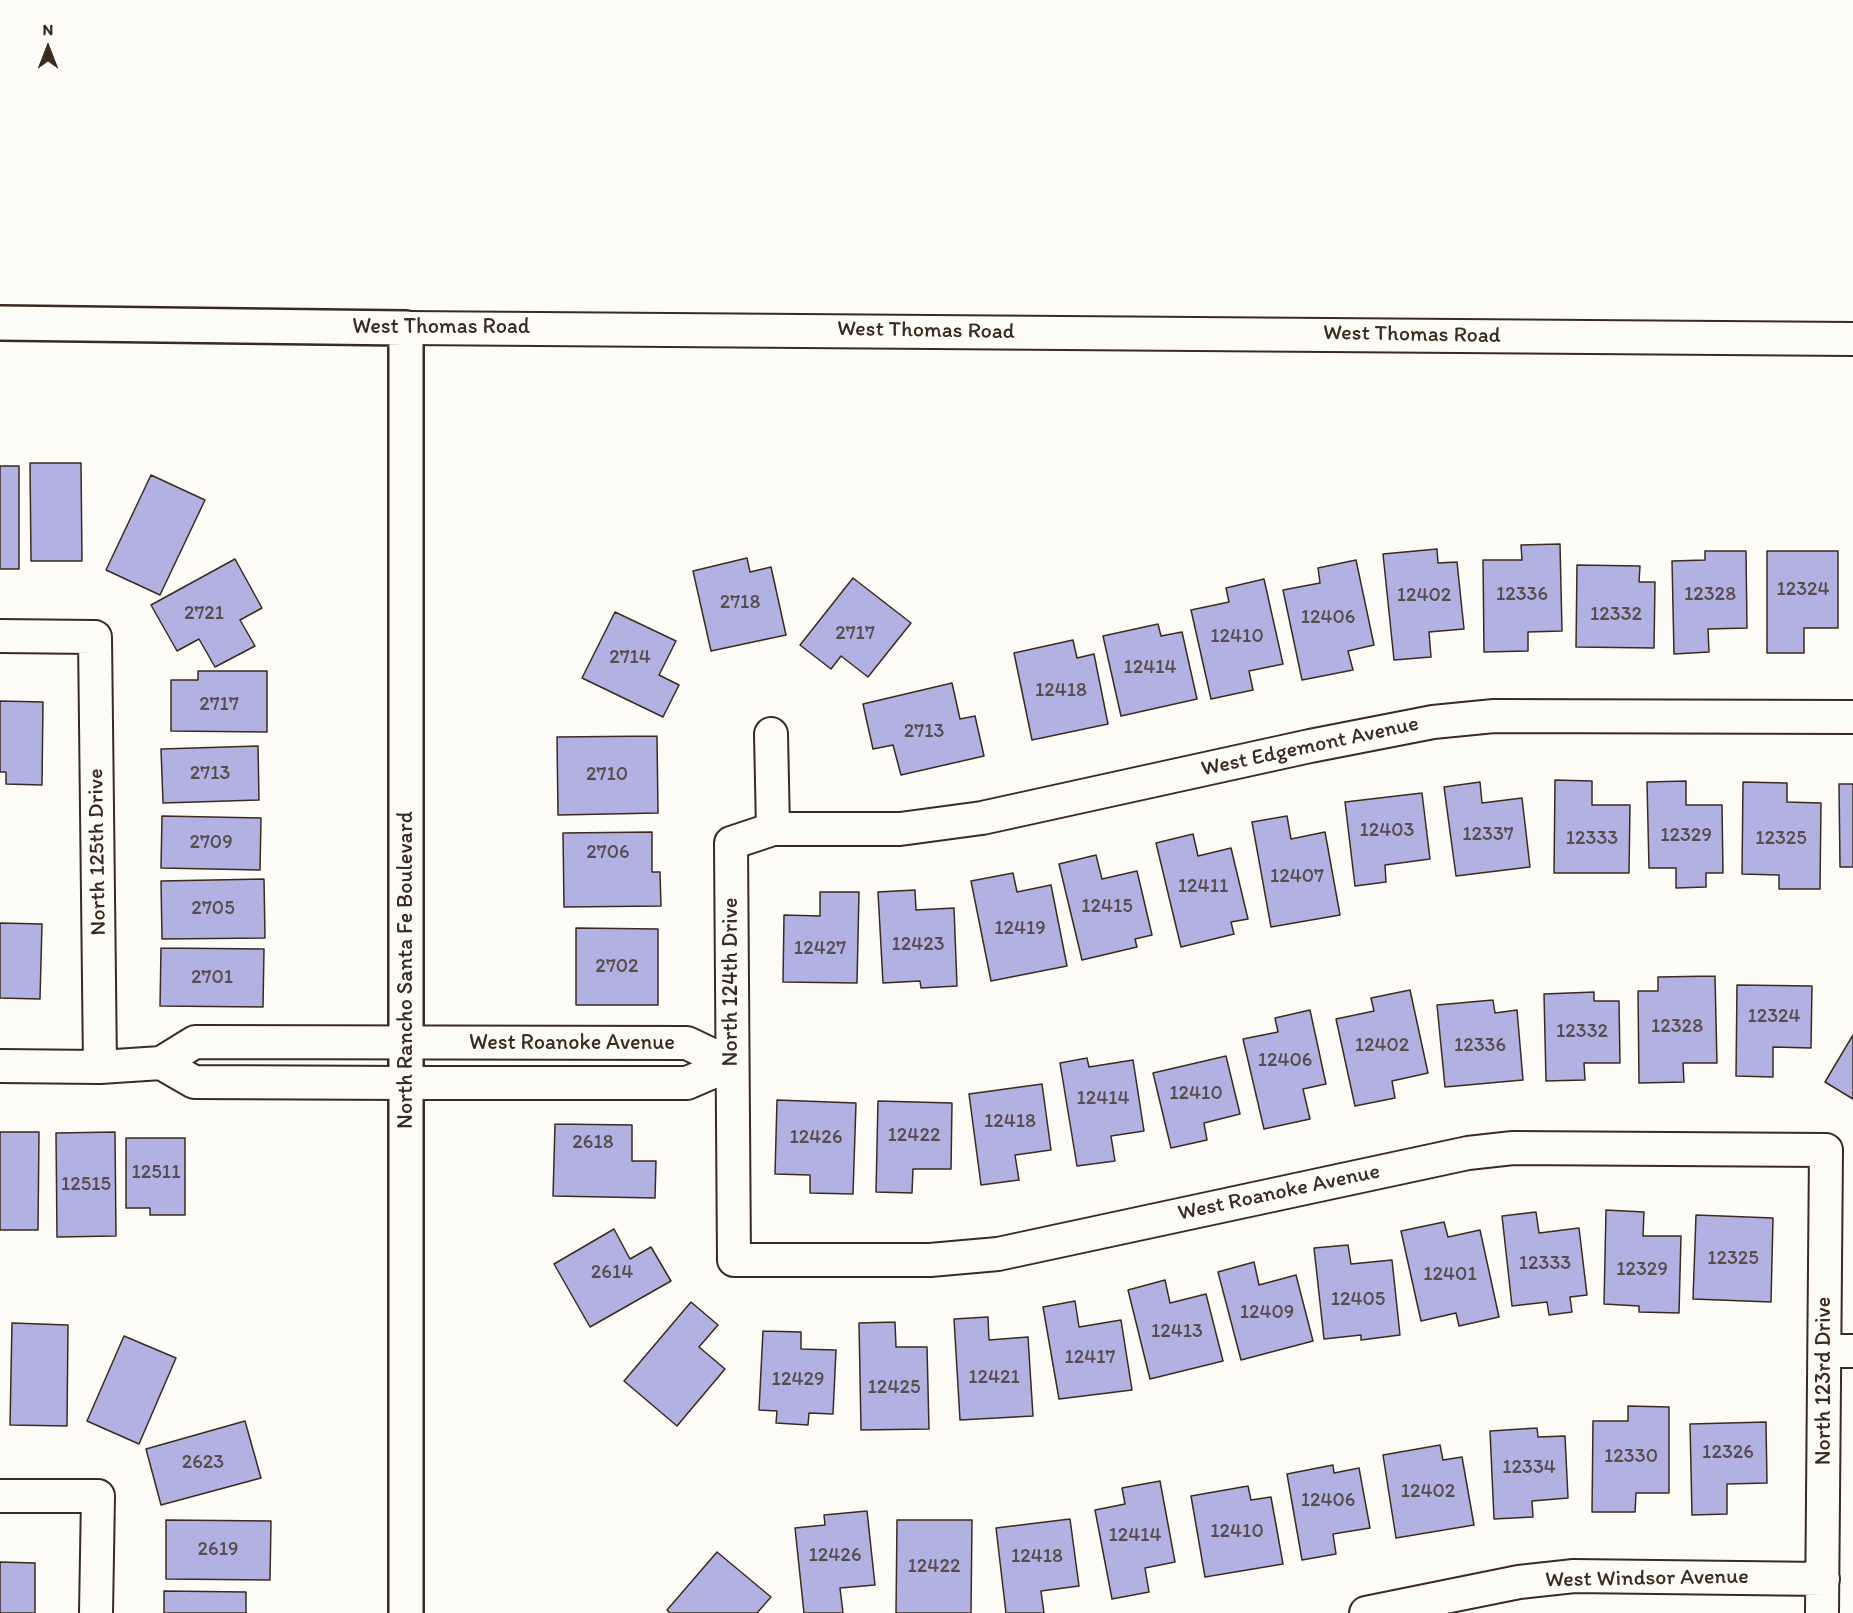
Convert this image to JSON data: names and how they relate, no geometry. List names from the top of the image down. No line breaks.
{"streets":{"street":["West Thomas Road","West Edgemont Avenue","North 125th Drive","North Rancho Santa Fe Boulevard","North 124th Drive","West Roanoke Avenue","North 123rd Drive","West Windsor Avenue"]},"crossings":[["West Thomas Road","North Rancho Santa Fe Boulevard"],["West Edgemont Avenue","North 124th Drive"],["North 125th Drive","West Roanoke Avenue"],["North Rancho Santa Fe Boulevard","West Roanoke Avenue"],["North 124th Drive","West Roanoke Avenue"],["West Roanoke Avenue","North 123rd Drive"],["North 123rd Drive","West Windsor Avenue"]],"house_numbers":["12324","12336","12328","12402","2718","2721","12332","12406","2717","12410","2714","12414","12418","2717","2713","2713","2710","12403","12337","12329","12333","12325","2709","2706","12407","12411","12415","2705","12419","12423","12427","2702","2701","12324","12328","12332","12402","12336","12406","12410","12414","12418","12422","12426","2618","12511","12515","12325","12333","12329","2614","12401","12405","12409","12413","12417","12421","12429","12425","12326","12330","2623","12334","12402","12406","12410","12414","2619","12426","12418","12422"],"north":"top"}
